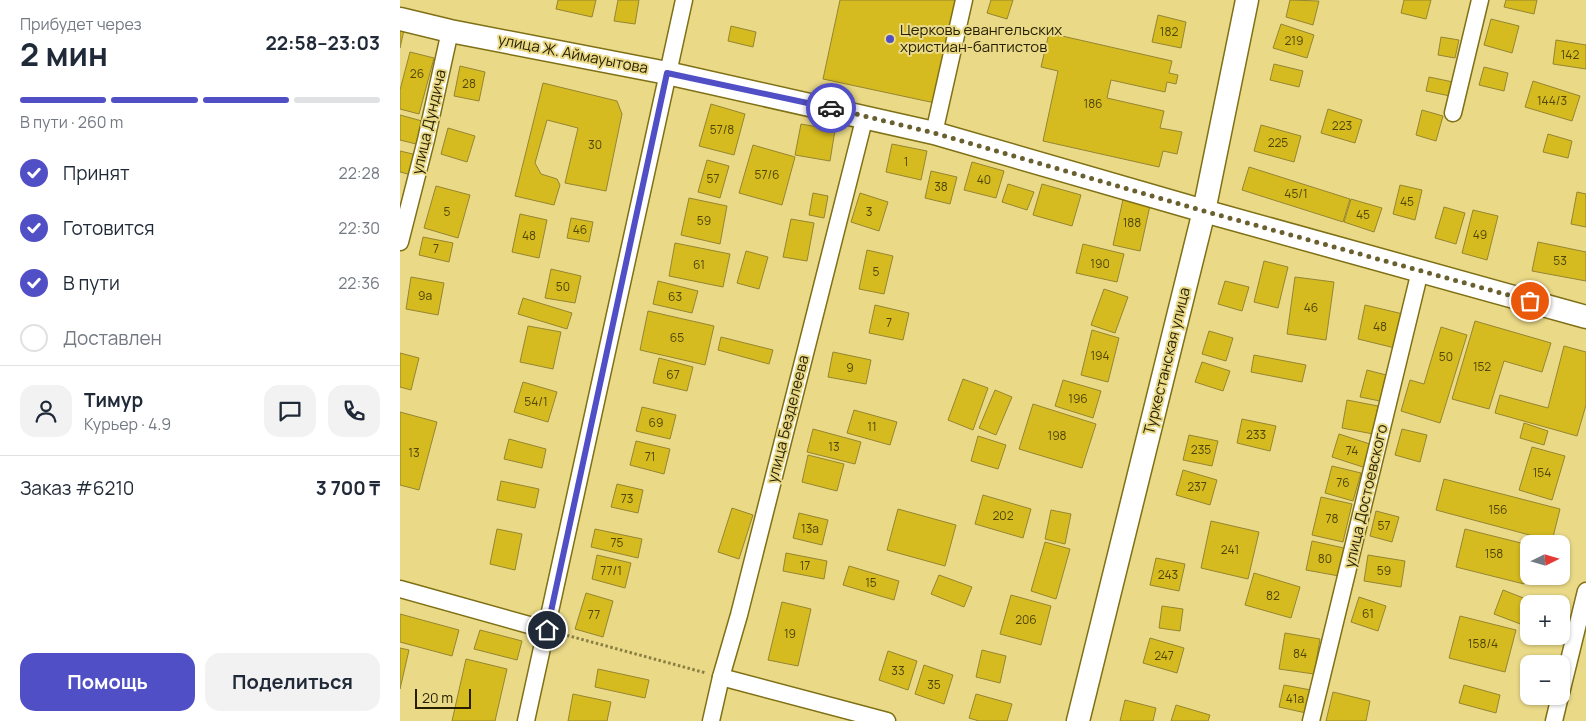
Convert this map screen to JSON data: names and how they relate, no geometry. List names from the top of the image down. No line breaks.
{"streets":{"street":["улица Ж. Аймауытова","улица Дундича","Туркестанская улица","улица Безделеева","улица Достоевского"]},"crossings":[["улица Ж. Аймауытова","улица Дундича"],["улица Ж. Аймауытова","Туркестанская улица"],["улица Ж. Аймауытова","улица Безделеева"],["улица Ж. Аймауытова","улица Достоевского"]],"places":["Церковь евангельских христиан-баптистов"],"house_numbers":["182","219","142","26","28","144/3","186","223","57/8","225","30","1","57/6","57","40","38","45/1","45","5","3","45","59","188","46","49","48","7","53","190","61","5","50","9а","63","46","7","48","65","194","50","152","9","67","196","54/1","69","11","233","198","13","235","74","13","71","154","76","237","73","156","202","78","57","13а","75","241","158","80","17","77/1","59","243","15","82","61","77","206","19","158/4","84","247","33","35","41а"],"scale_bar":"20 m","north":"right","page":{"heading":["2 мин","Прибудет через","22:58–23:03"],"panel":["Тимур","Курьер · 4.9","Заказ #6210","3 700 ₸"],"bar":"В пути · 260 m","list":[["Принят","22:28"],["Готовится","22:30"],["В пути","22:36"],"Доставлен"],"map_buttons":["+","−"],"buttons":["Помощь","Поделиться"],"scale":"20 m"}}
